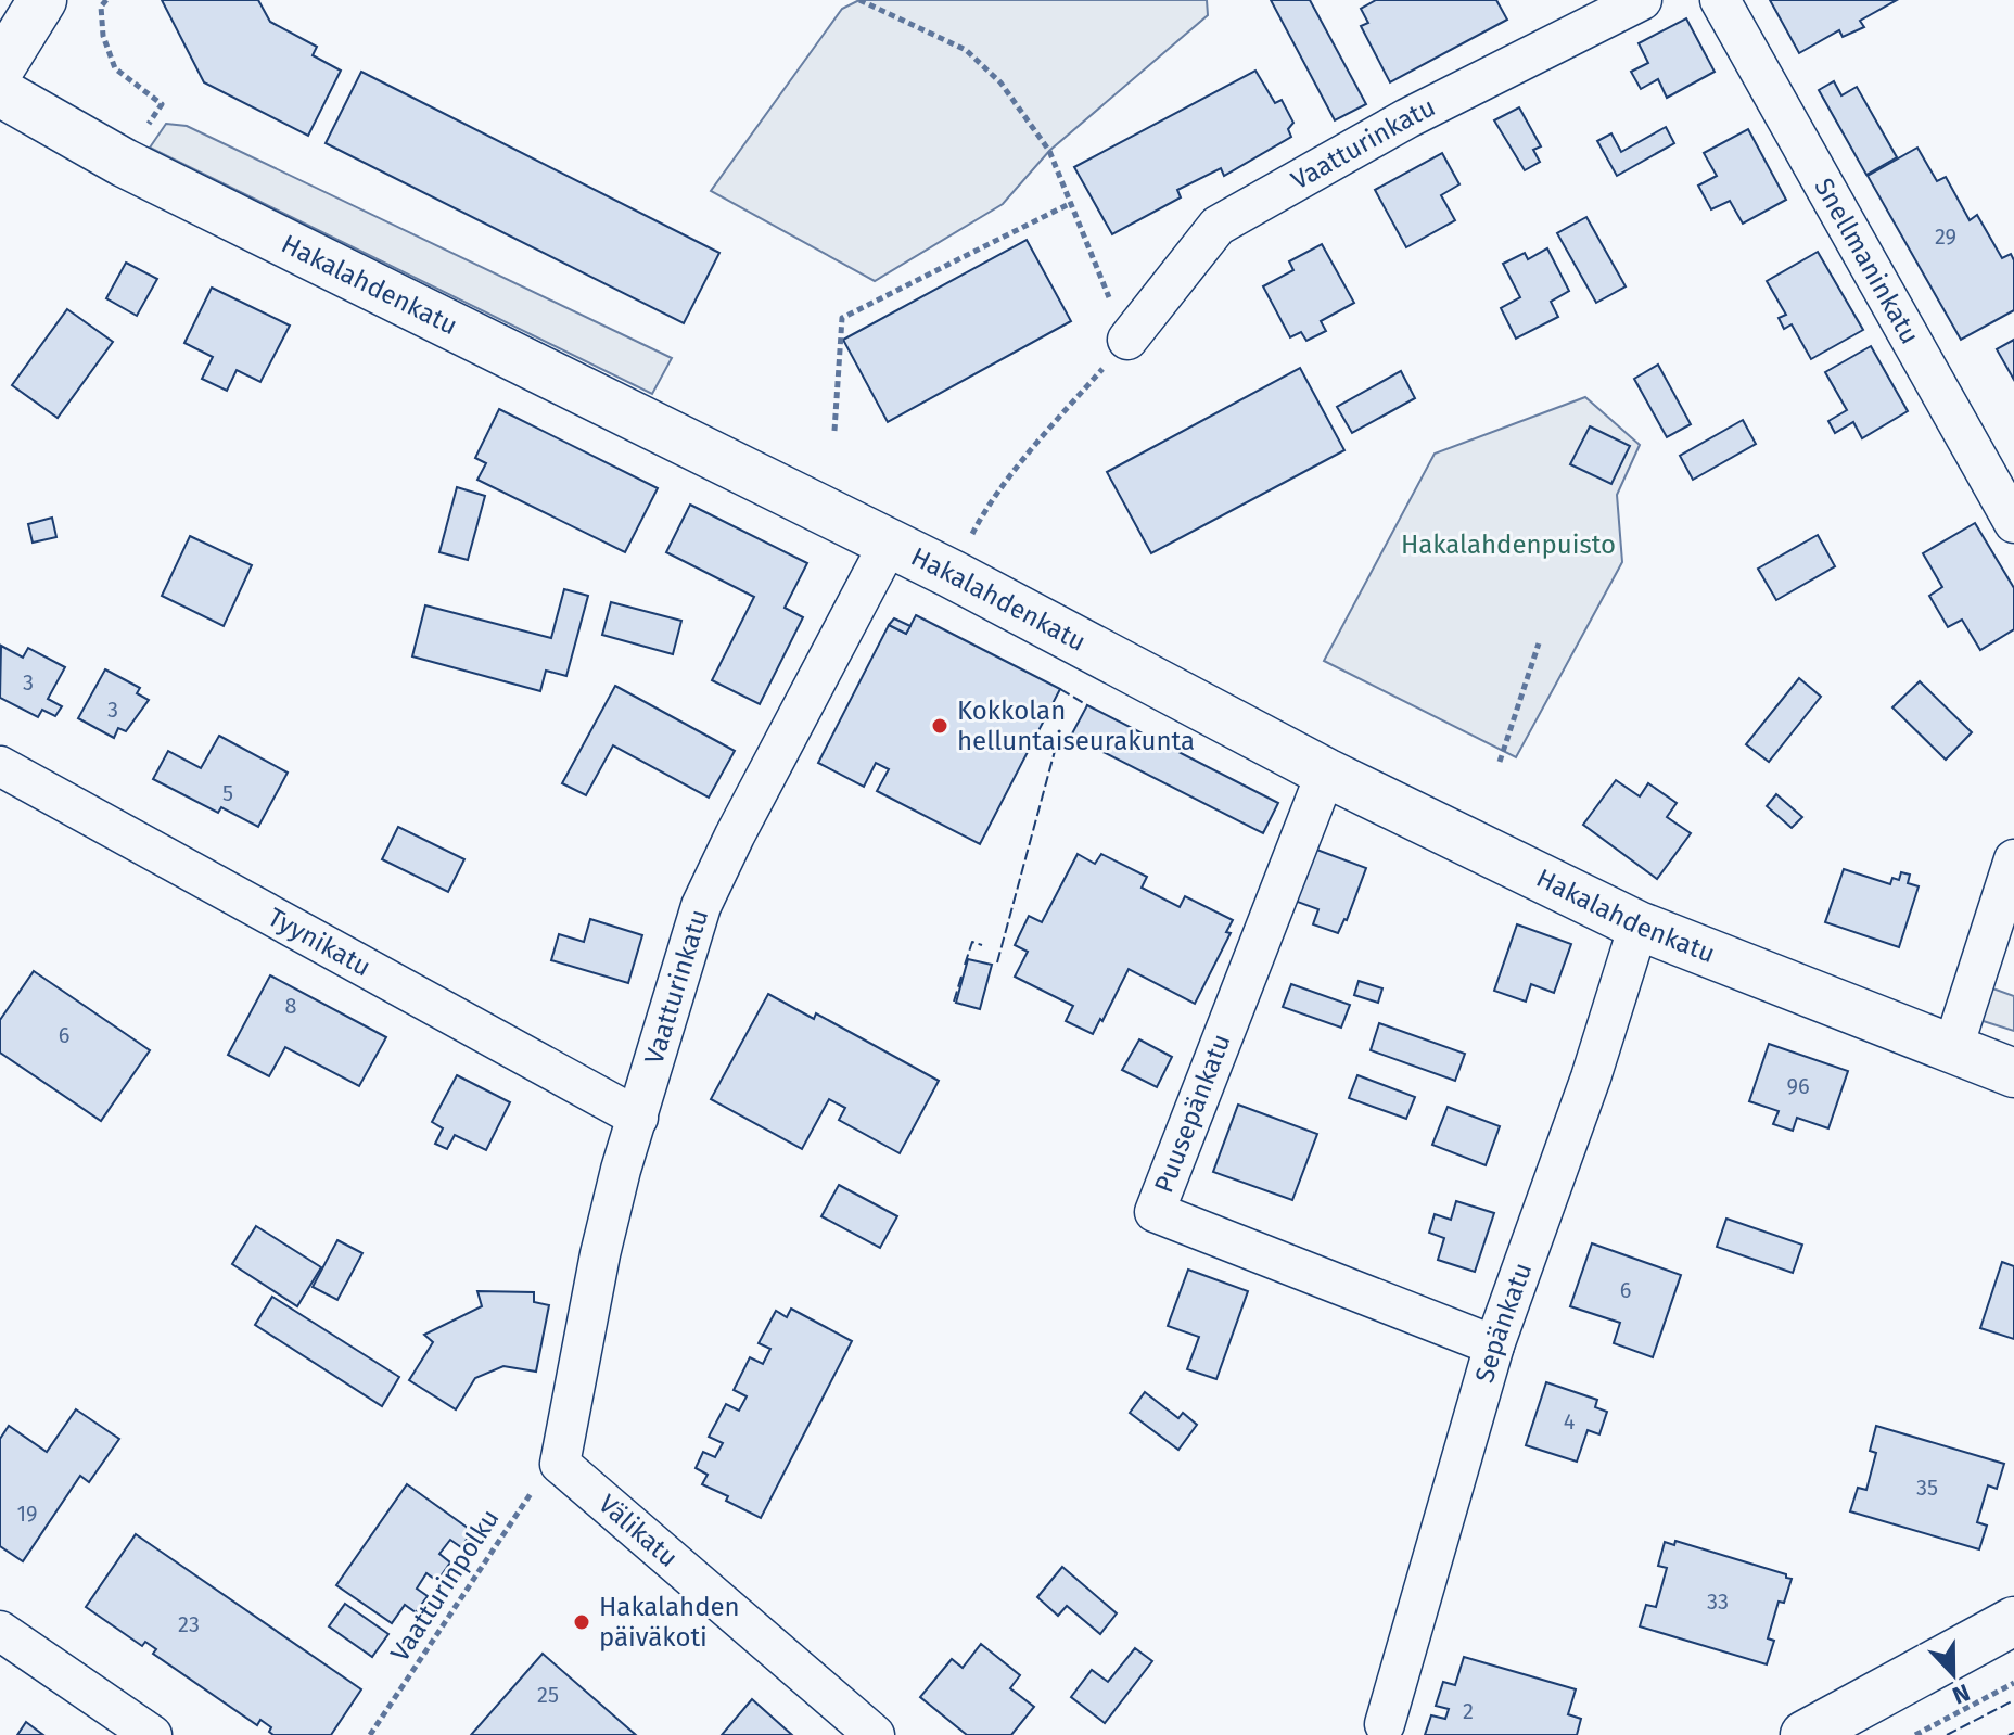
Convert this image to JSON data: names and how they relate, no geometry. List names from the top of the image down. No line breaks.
{"streets":{"street":["Vaatturinkatu","Snellmaninkatu","Hakalahdenkatu","Tyynikatu","Puusepänkatu","Sepänkatu","Välikatu"],"path":["Vaatturinpolku"]},"crossings":[["Vaatturinkatu","Hakalahdenkatu"],["Vaatturinkatu","Tyynikatu"],["Vaatturinkatu","Välikatu"],["Vaatturinkatu","Vaatturinpolku"],["Hakalahdenkatu","Puusepänkatu"],["Hakalahdenkatu","Sepänkatu"],["Puusepänkatu","Sepänkatu"],["Välikatu","Vaatturinpolku"]],"parks":["Hakalahdenpuisto"],"places":["Kokkolan helluntaiseurakunta","Hakalahden päiväkoti"],"house_numbers":["29","3","3","5","8","6","96","6","4","35","19","33","23","25","2"],"north":"bottom"}
